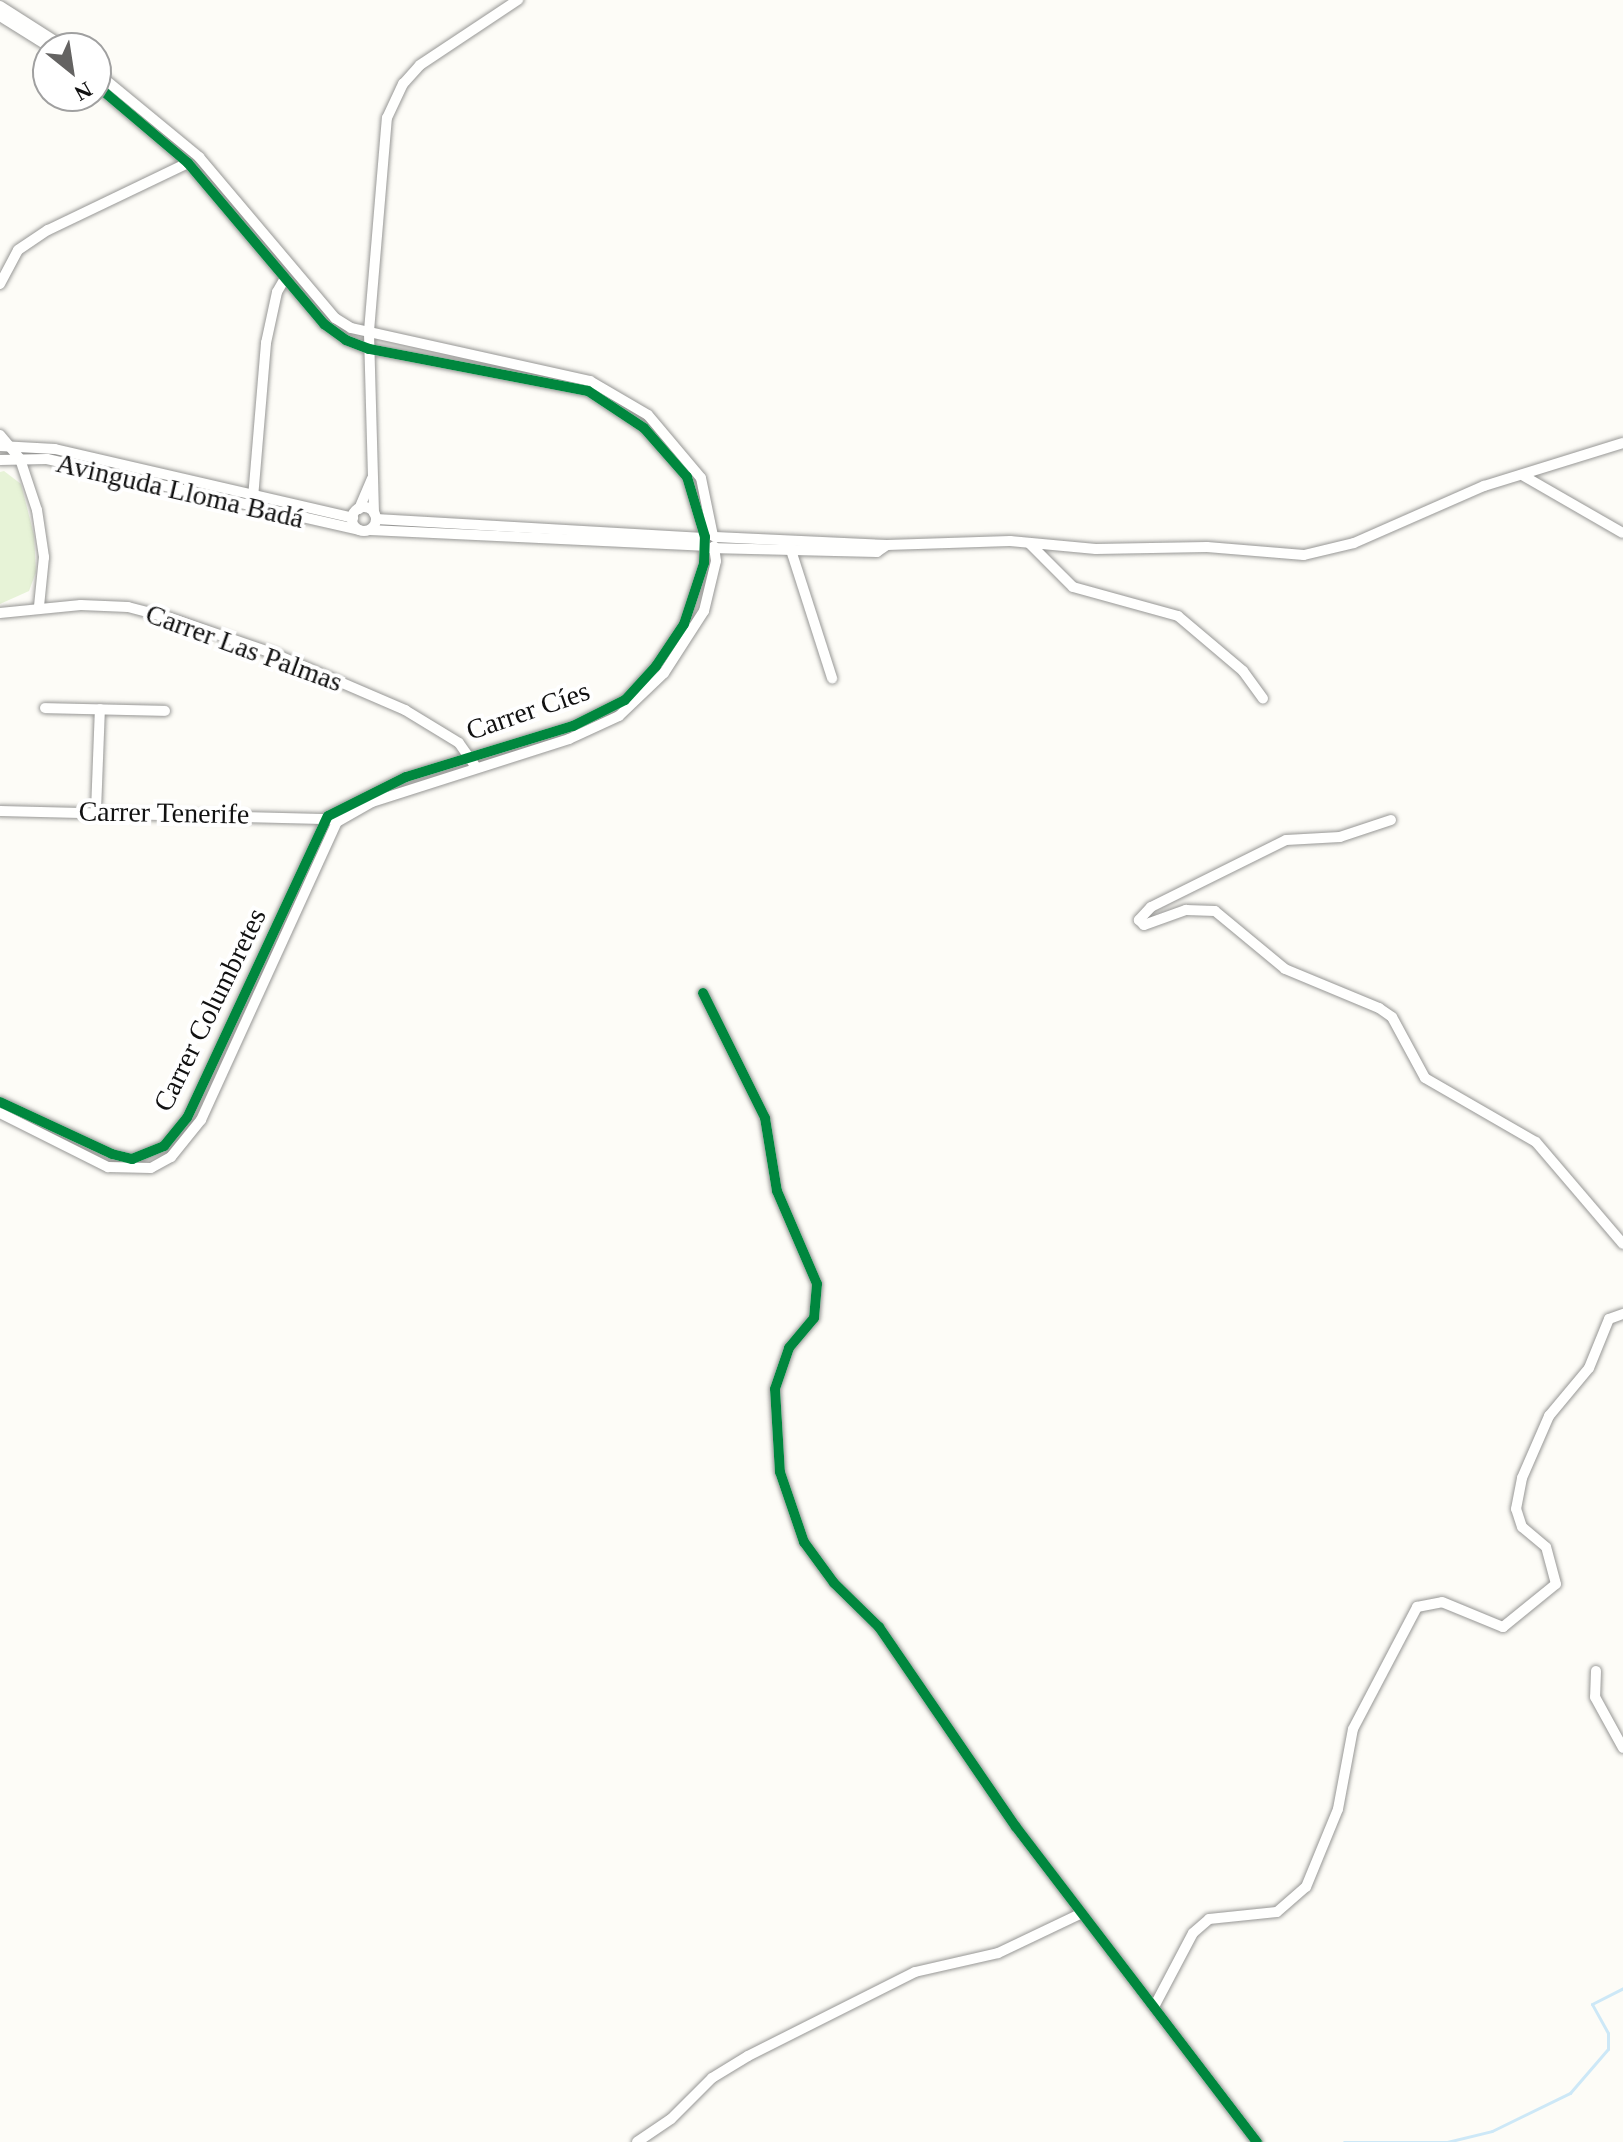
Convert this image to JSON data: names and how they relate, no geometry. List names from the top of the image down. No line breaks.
{"streets":{"street":["Avinguda Lloma Badá","Carrer Las Palmas","Carrer Cíes","Carrer Tenerife","Carrer Columbretes"]},"crossings":[["Avinguda Lloma Badá","Carrer Cíes"],["Carrer Las Palmas","Carrer Cíes"],["Carrer Cíes","Carrer Tenerife"],["Carrer Cíes","Carrer Columbretes"],["Carrer Tenerife","Carrer Columbretes"]],"north":"bottom right"}
